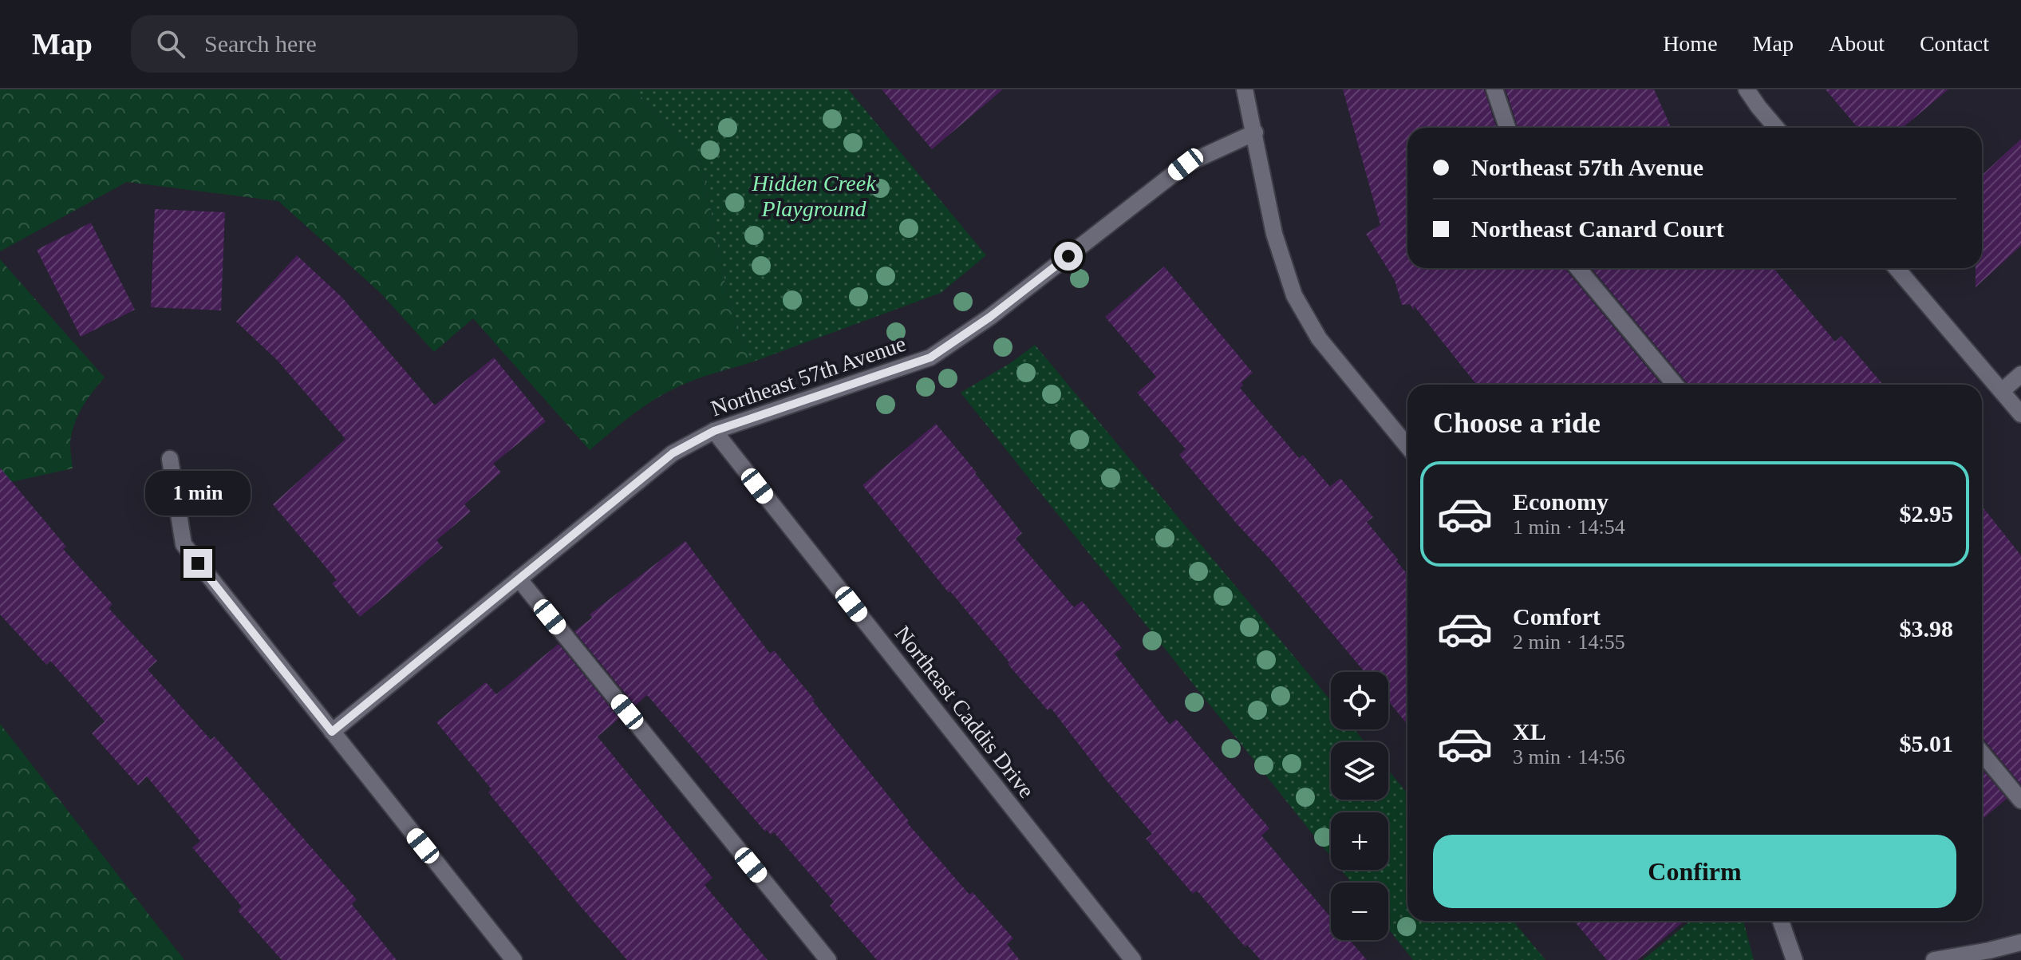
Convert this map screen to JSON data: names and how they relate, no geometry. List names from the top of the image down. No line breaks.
{"streets":{"street":["Northeast 57th Avenue","Northeast Caddis Drive"]},"crossings":[["Northeast 57th Avenue","Northeast Caddis Drive"]],"parks":["Hidden Creek Playground"],"page":{"header":"Map","search":"Search here","nav":["Home","Map","About","Contact"],"banner":["Northeast 57th Avenue","Northeast Canard Court"],"heading":"Choose a ride","list":[{"name":"Economy","note":"1 min · 14:54","value":"$2.95"},{"name":"Comfort","note":"2 min · 14:55","value":"$3.98"},{"name":"XL","note":"3 min · 14:56","value":"$5.01"}],"bubble":"1 min","map_buttons":["+","−"],"buttons":"Confirm"}}
